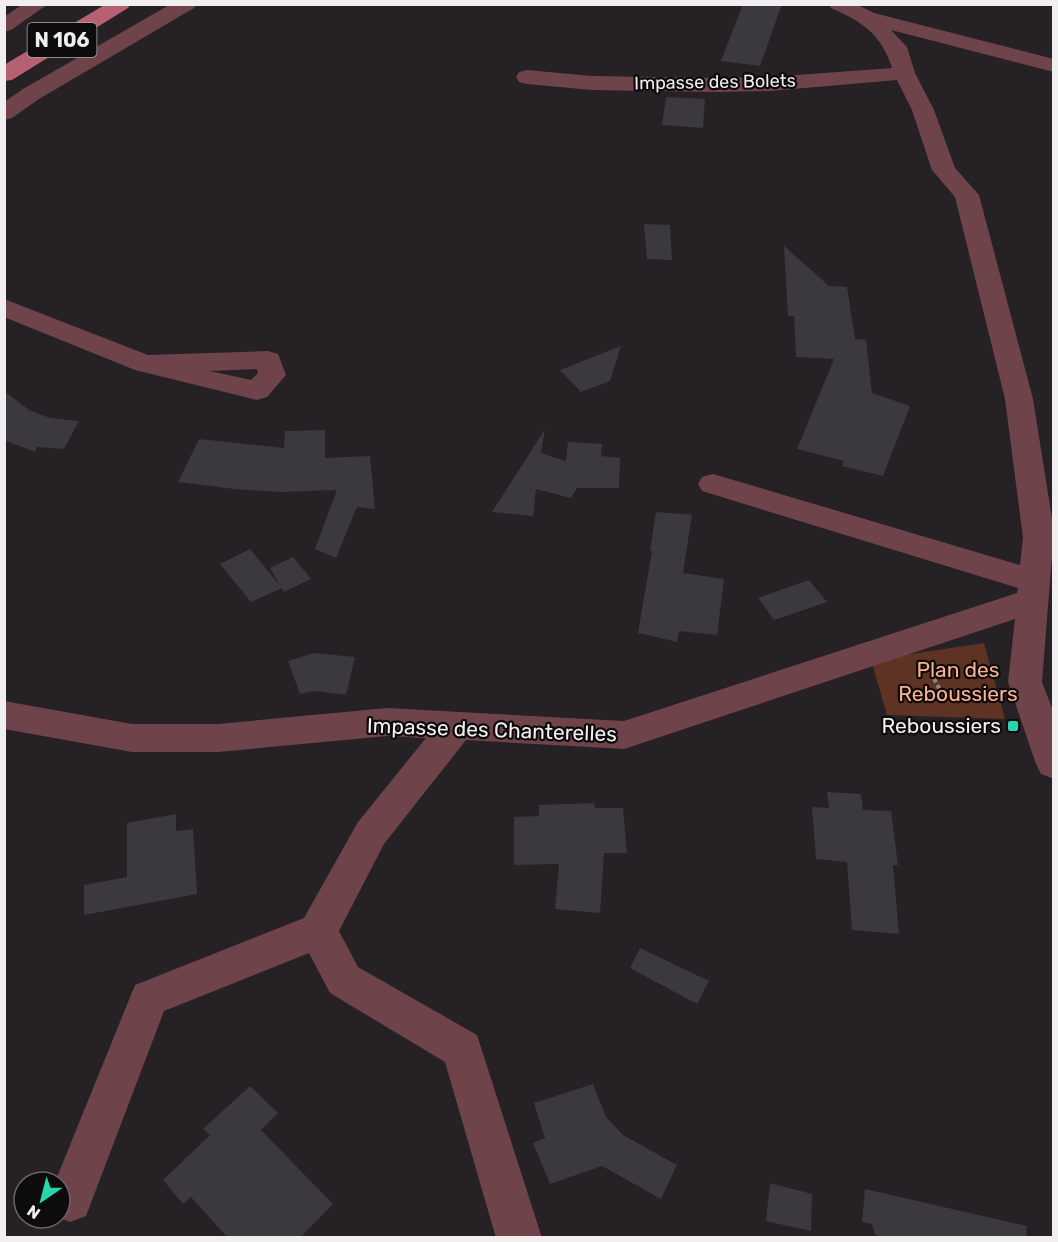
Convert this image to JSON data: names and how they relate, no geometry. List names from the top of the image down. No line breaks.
{"streets":{"main road":["N 106"],"street":["Impasse des Bolets","Impasse des Chanterelles"]},"parks":["Plan des Reboussiers"],"places":{"transit":["Reboussiers"]},"north":"bottom left"}
